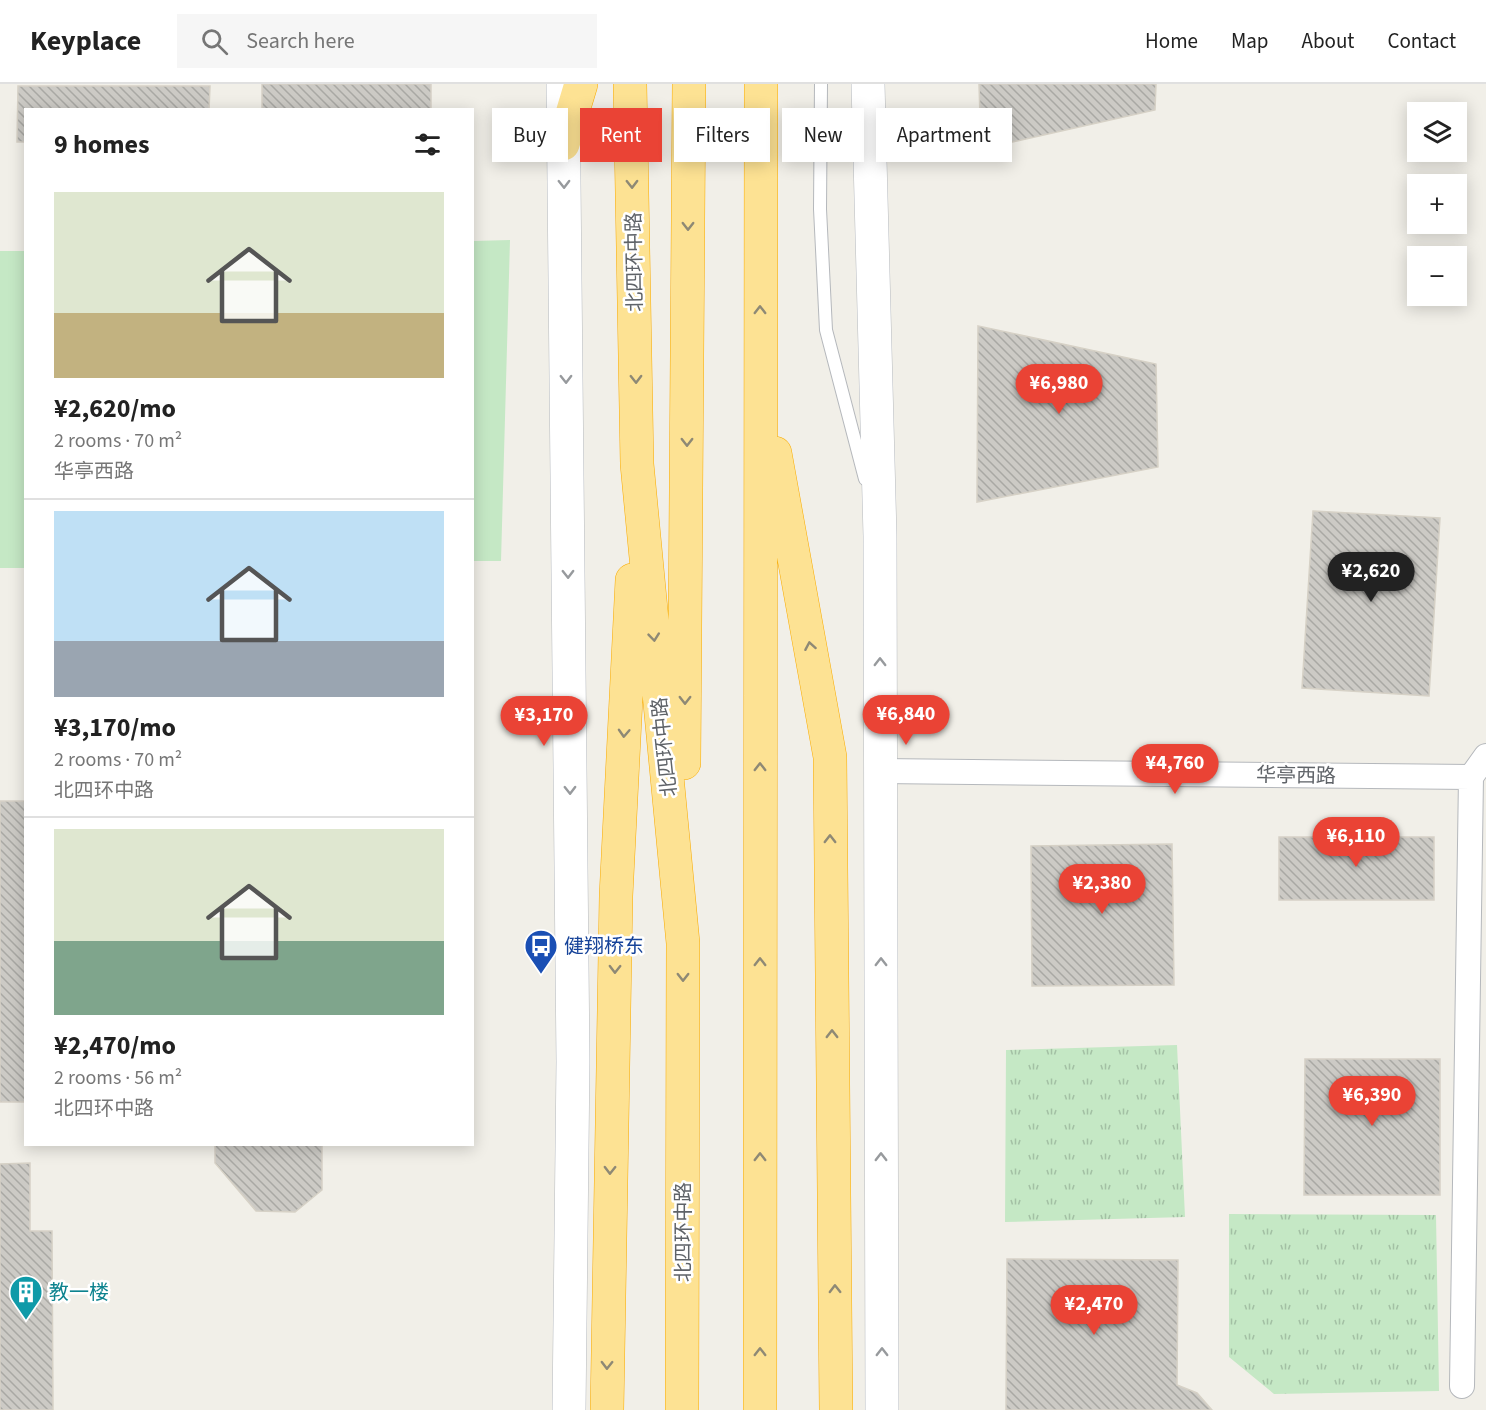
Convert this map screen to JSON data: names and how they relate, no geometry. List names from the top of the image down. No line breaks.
{"streets":{"highway":["北四环中路"],"street":["华亭西路"]},"places":{"bus stop":["健翔桥东"],"building":["教一楼"]},"page":{"header":"Keyplace","search":"Search here","nav":["Home","Map","About","Contact"],"map_buttons":["+","−"],"chip":["Buy","Rent","Filters","New","Apartment"],"heading":"9 homes","list":[{"name":"¥2,620/mo","note":"2 rooms · 70 m² · 华亭西路"},{"name":"¥3,170/mo","note":"2 rooms · 70 m² · 北四环中路"},{"name":"¥2,470/mo","note":"2 rooms · 56 m² · 北四环中路"}],"price":["¥6,980","¥2,620","¥6,840","¥3,170","¥4,760","¥6,110","¥2,380","¥6,390","¥2,470"]}}
